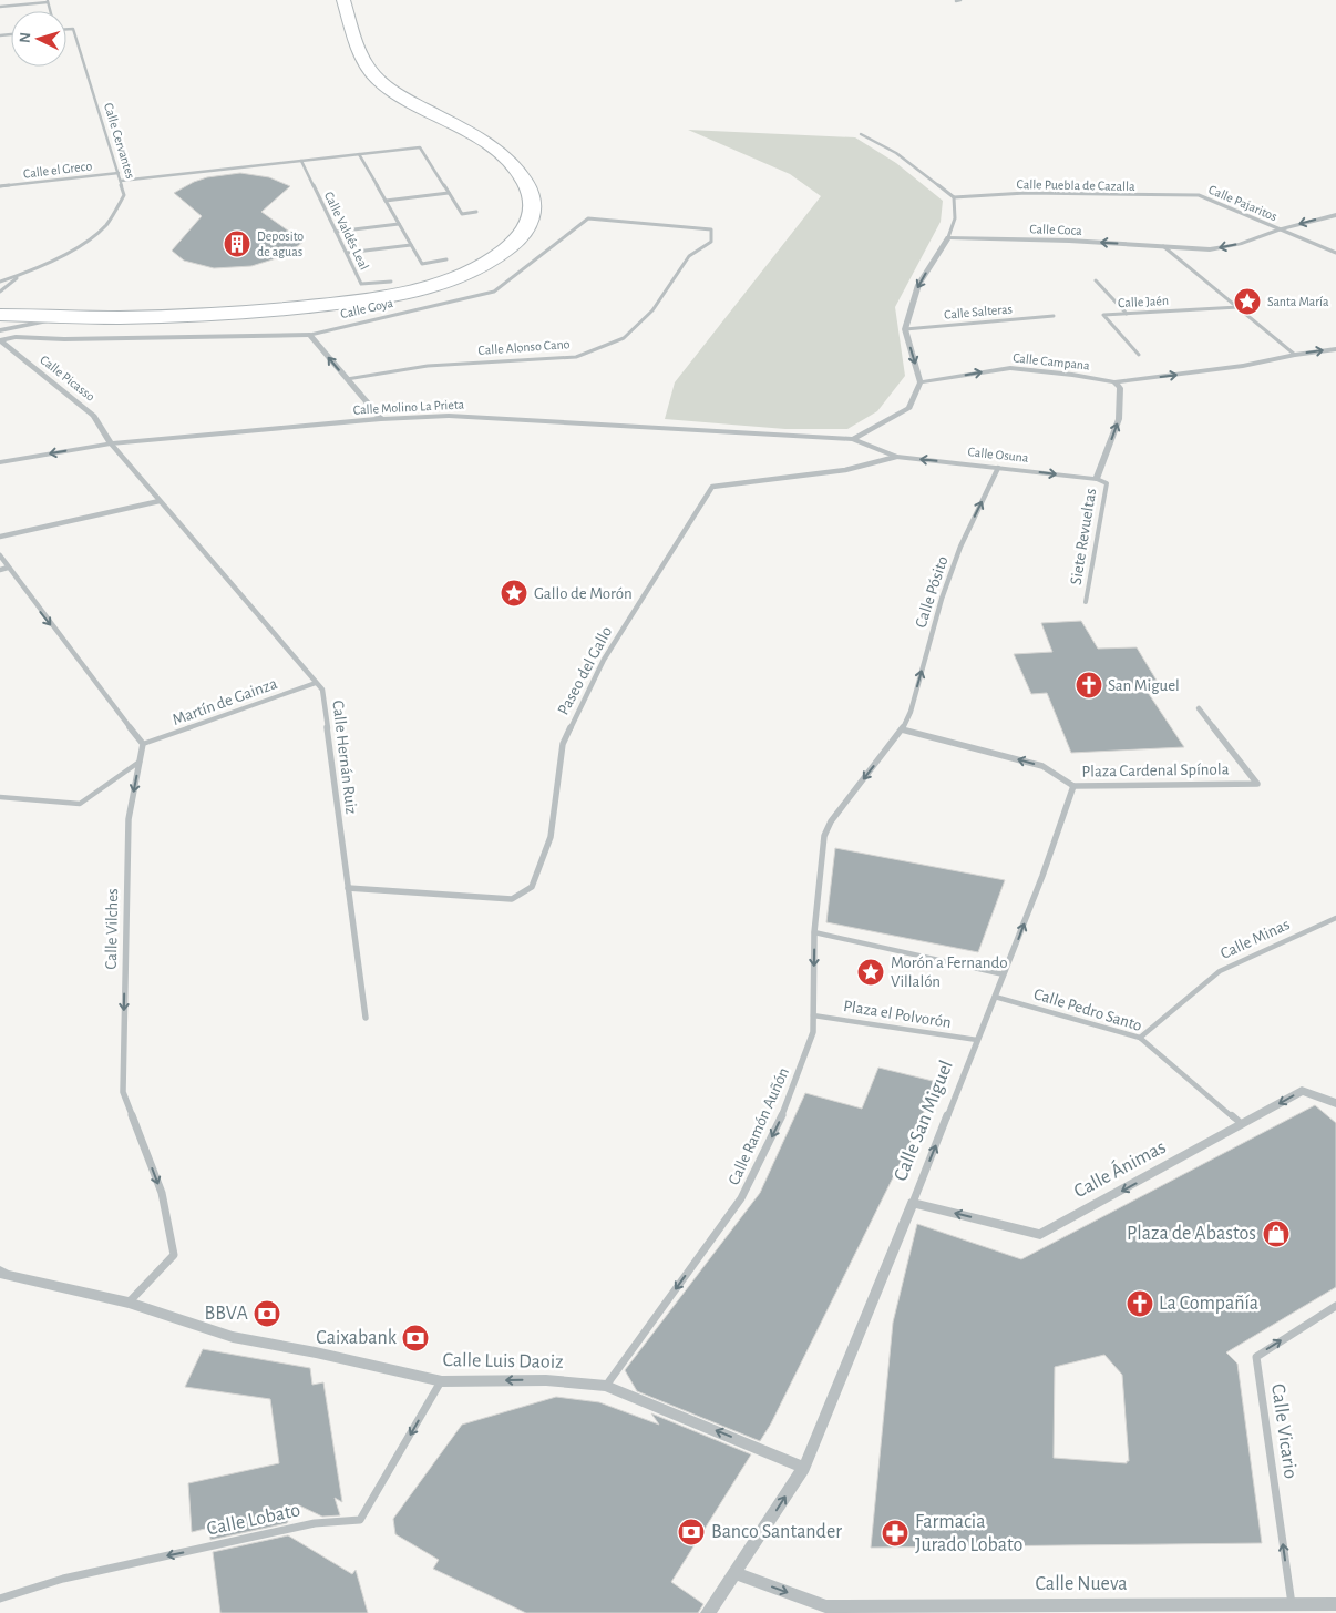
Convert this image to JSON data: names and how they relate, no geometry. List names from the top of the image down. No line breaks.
{"streets":{"street":["Calle Cervantes","Calle el Greco","Calle Puebla de Cazalla","Calle Pajaritos","Calle Coca","Calle Valdés Leal","Calle Jaén","Calle Goya","Calle Salteras","Calle Alonso Cano","Calle Campana","Calle Picasso","Calle Molino La Prieta","Calle Osuna","Siete Revueltas","Calle Pósito","Paseo del Gallo","Martín de Gainza","Calle Hernán Ruiz","Plaza Cardenal Spínola","Calle Vilches","Calle Minas","Calle Pedro Santo","Plaza el Polvorón","Calle San Miguel","Calle Ramón Auñón","Calle Ánimas","Calle Luis Daoiz","Calle Vicario","Calle Lobato","Calle Nueva"]},"crossings":[["Calle Cervantes","Calle el Greco"],["Calle Puebla de Cazalla","Calle Pajaritos"],["Calle Goya","Calle Alonso Cano"],["Calle Goya","Calle Picasso"],["Calle Picasso","Calle Molino La Prieta"],["Calle Picasso","Calle Hernán Ruiz"],["Calle Molino La Prieta","Calle Osuna"],["Calle Molino La Prieta","Calle Hernán Ruiz"],["Calle Osuna","Siete Revueltas"],["Calle Osuna","Calle Pósito"],["Calle Osuna","Paseo del Gallo"],["Calle Pósito","Plaza Cardenal Spínola"],["Calle Pósito","Calle Ramón Auñón"],["Paseo del Gallo","Calle Hernán Ruiz"],["Martín de Gainza","Calle Hernán Ruiz"],["Martín de Gainza","Calle Vilches"],["Plaza Cardenal Spínola","Calle San Miguel"],["Plaza Cardenal Spínola","Calle Ramón Auñón"],["Calle Vilches","Calle Luis Daoiz"],["Calle Minas","Calle Pedro Santo"],["Calle Pedro Santo","Calle San Miguel"],["Calle Pedro Santo","Calle Ánimas"],["Plaza el Polvorón","Calle San Miguel"],["Plaza el Polvorón","Calle Ramón Auñón"],["Calle San Miguel","Calle Ánimas"],["Calle San Miguel","Calle Luis Daoiz"],["Calle Ramón Auñón","Calle Luis Daoiz"],["Calle Luis Daoiz","Calle Lobato"],["Calle Vicario","Calle Nueva"]],"one_way":["Calle Coca","Calle Campana","Calle Pósito","Plaza Cardenal Spínola","Calle Vilches","Calle San Miguel","Calle Ramón Auñón","Calle Ánimas","Calle Luis Daoiz","Calle Vicario","Calle Lobato"],"places":{"building":["Deposito de aguas"],"place":["Santa María","Gallo de Morón","Morón a Fernando Villalón"],"church":["San Miguel","La Compañía"],"shop":["Plaza de Abastos"],"bank":["BBVA","Caixabank","Banco Santander"],"pharmacy":["Farmacia Jurado Lobato"]},"north":"left"}
